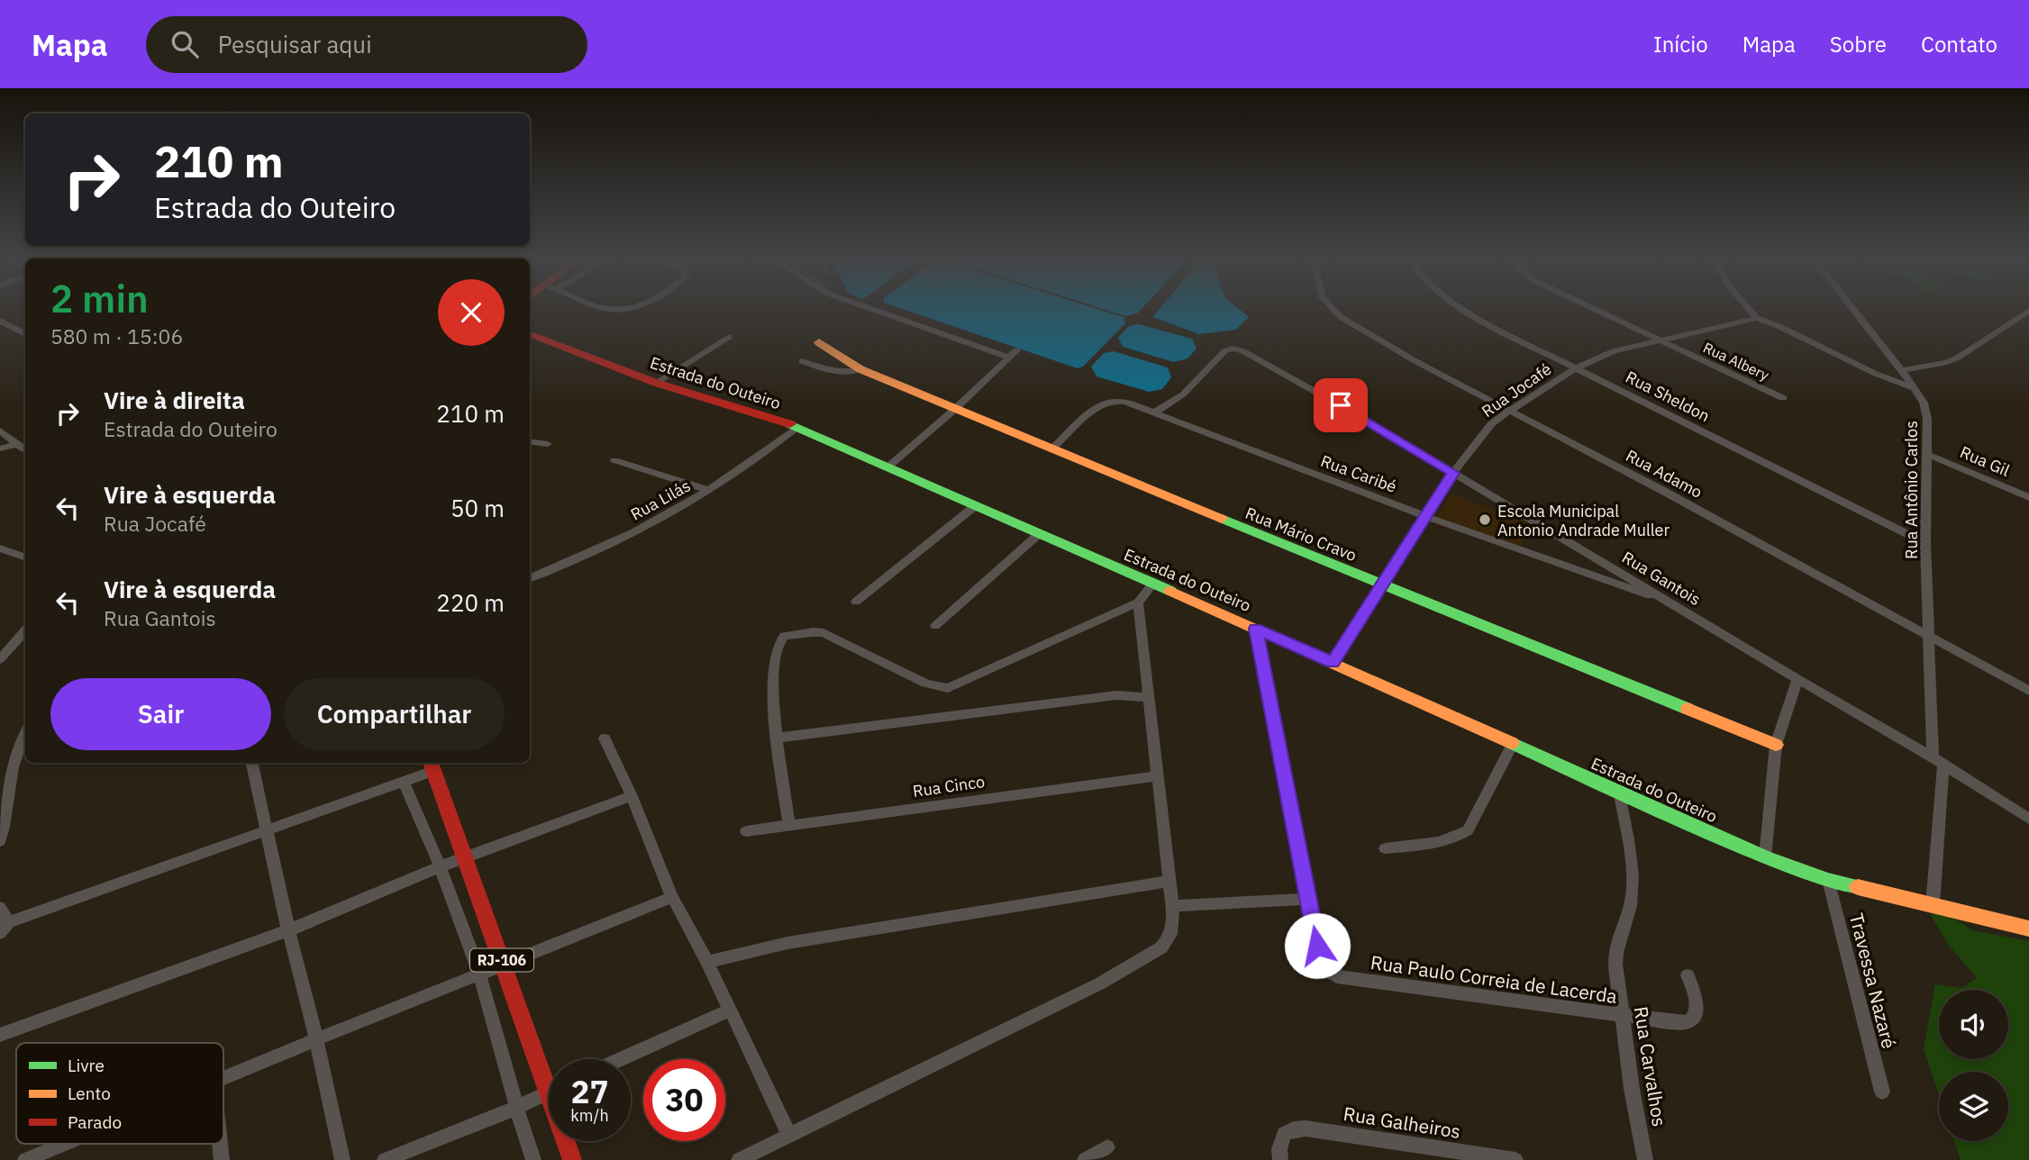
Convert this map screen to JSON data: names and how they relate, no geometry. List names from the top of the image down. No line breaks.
{"streets":{"main road":["Estrada do Outeiro","Rua Mário Cravo","RJ-106"],"street":["Rua Albery","Rua Jocafé","Rua Sheldon","Rua Gil","Rua Caribé","Rua Adamo","Rua Antônio Carlos","Rua Lilás","Rua Gantois","Rua Cinco","Rua Paulo Correia de Lacerda","Travessa Nazaré","Rua Carvalhos","Rua Galheiros"]},"crossings":[["Rua Albery","Rua Jocafé"],["Estrada do Outeiro","Rua Jocafé"],["Estrada do Outeiro","Rua Antônio Carlos"],["Estrada do Outeiro","Rua Lilás"],["Estrada do Outeiro","Rua Paulo Correia de Lacerda"],["Estrada do Outeiro","Travessa Nazaré"],["Estrada do Outeiro","Rua Carvalhos"],["Rua Jocafé","Rua Sheldon"],["Rua Jocafé","Rua Caribé"],["Rua Jocafé","Rua Adamo"],["Rua Jocafé","Rua Mário Cravo"],["Rua Jocafé","Rua Gantois"],["Rua Sheldon","Rua Antônio Carlos"],["Rua Gil","Rua Antônio Carlos"],["Rua Caribé","Rua Mário Cravo"],["Rua Caribé","Rua Gantois"],["Rua Adamo","Rua Antônio Carlos"],["Rua Antônio Carlos","Rua Gantois"],["Rua Paulo Correia de Lacerda","Rua Carvalhos"]],"places":["Escola Municipal Antonio Andrade Muller"],"legend":["Livre","Lento","Parado"],"page":{"header":"Mapa","search":"Pesquisar aqui","nav":["Início","Mapa","Sobre","Contato"],"turn":["210 m","Estrada do Outeiro"],"heading":["2 min","580 m · 15:06"],"list":[{"name":"Vire à direita","note":"Estrada do Outeiro","value":"210 m"},{"name":"Vire à esquerda","note":"Rua Jocafé","value":"50 m"},{"name":"Vire à esquerda","note":"Rua Gantois","value":"220 m"}],"buttons":["Sair","Compartilhar"],"speed":"27 km/h","limit":"30"}}
